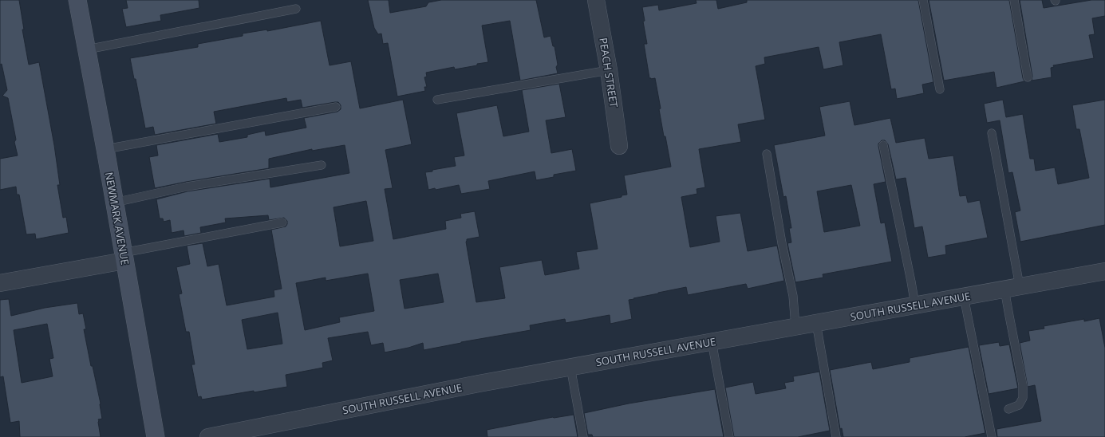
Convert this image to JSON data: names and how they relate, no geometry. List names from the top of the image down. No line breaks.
{"streets":{"street":["PEACH STREET","NEWMARK AVENUE","SOUTH RUSSELL AVENUE"]}}
